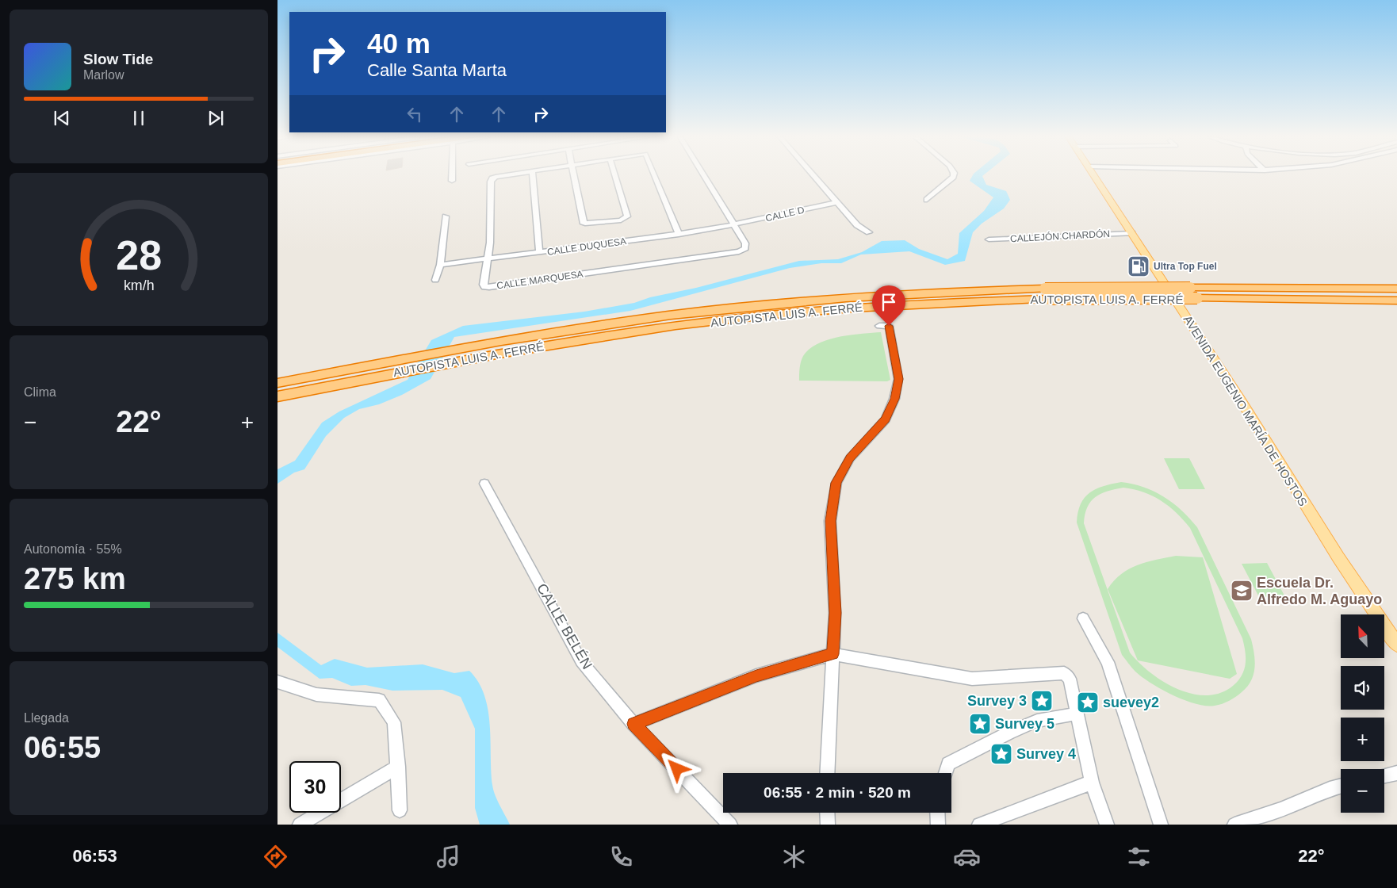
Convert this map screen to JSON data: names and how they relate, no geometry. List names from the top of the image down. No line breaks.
{"streets":{"highway":["AUTOPISTA LUIS A. FERRÉ"],"main road":["AVENIDA EUGENIO MARÍA DE HOSTOS"],"street":["CALLE D","CALLEJÓN CHARDÓN","CALLE DUQUESA","CALLE MARQUESA","CALLE BELÉN"]},"crossings":[["CALLE D","CALLE DUQUESA"],["CALLE D","CALLE MARQUESA"],["CALLEJÓN CHARDÓN","AVENIDA EUGENIO MARÍA DE HOSTOS"],["CALLE DUQUESA","CALLE MARQUESA"]],"places":{"fuel station":["Ultra Top Fuel"],"school or university":["Escuela Dr. Alfredo M. Aguayo"],"place":["Survey 3","suevey2","Survey 5","Survey 4"]},"north":"top left","page":{"turn":["40 m","Calle Santa Marta"],"song":["Slow Tide","Marlow"],"tile":["Clima",["Autonomía · 55%","275 km"],["Llegada","06:55"]],"heat":["−","22°","+"],"map_buttons":["+","−"],"limit":"30","trip":"06:55 · 2 min · 520 m","tabs":["06:53","22°"],"gauge":["28","km/h"]}}
